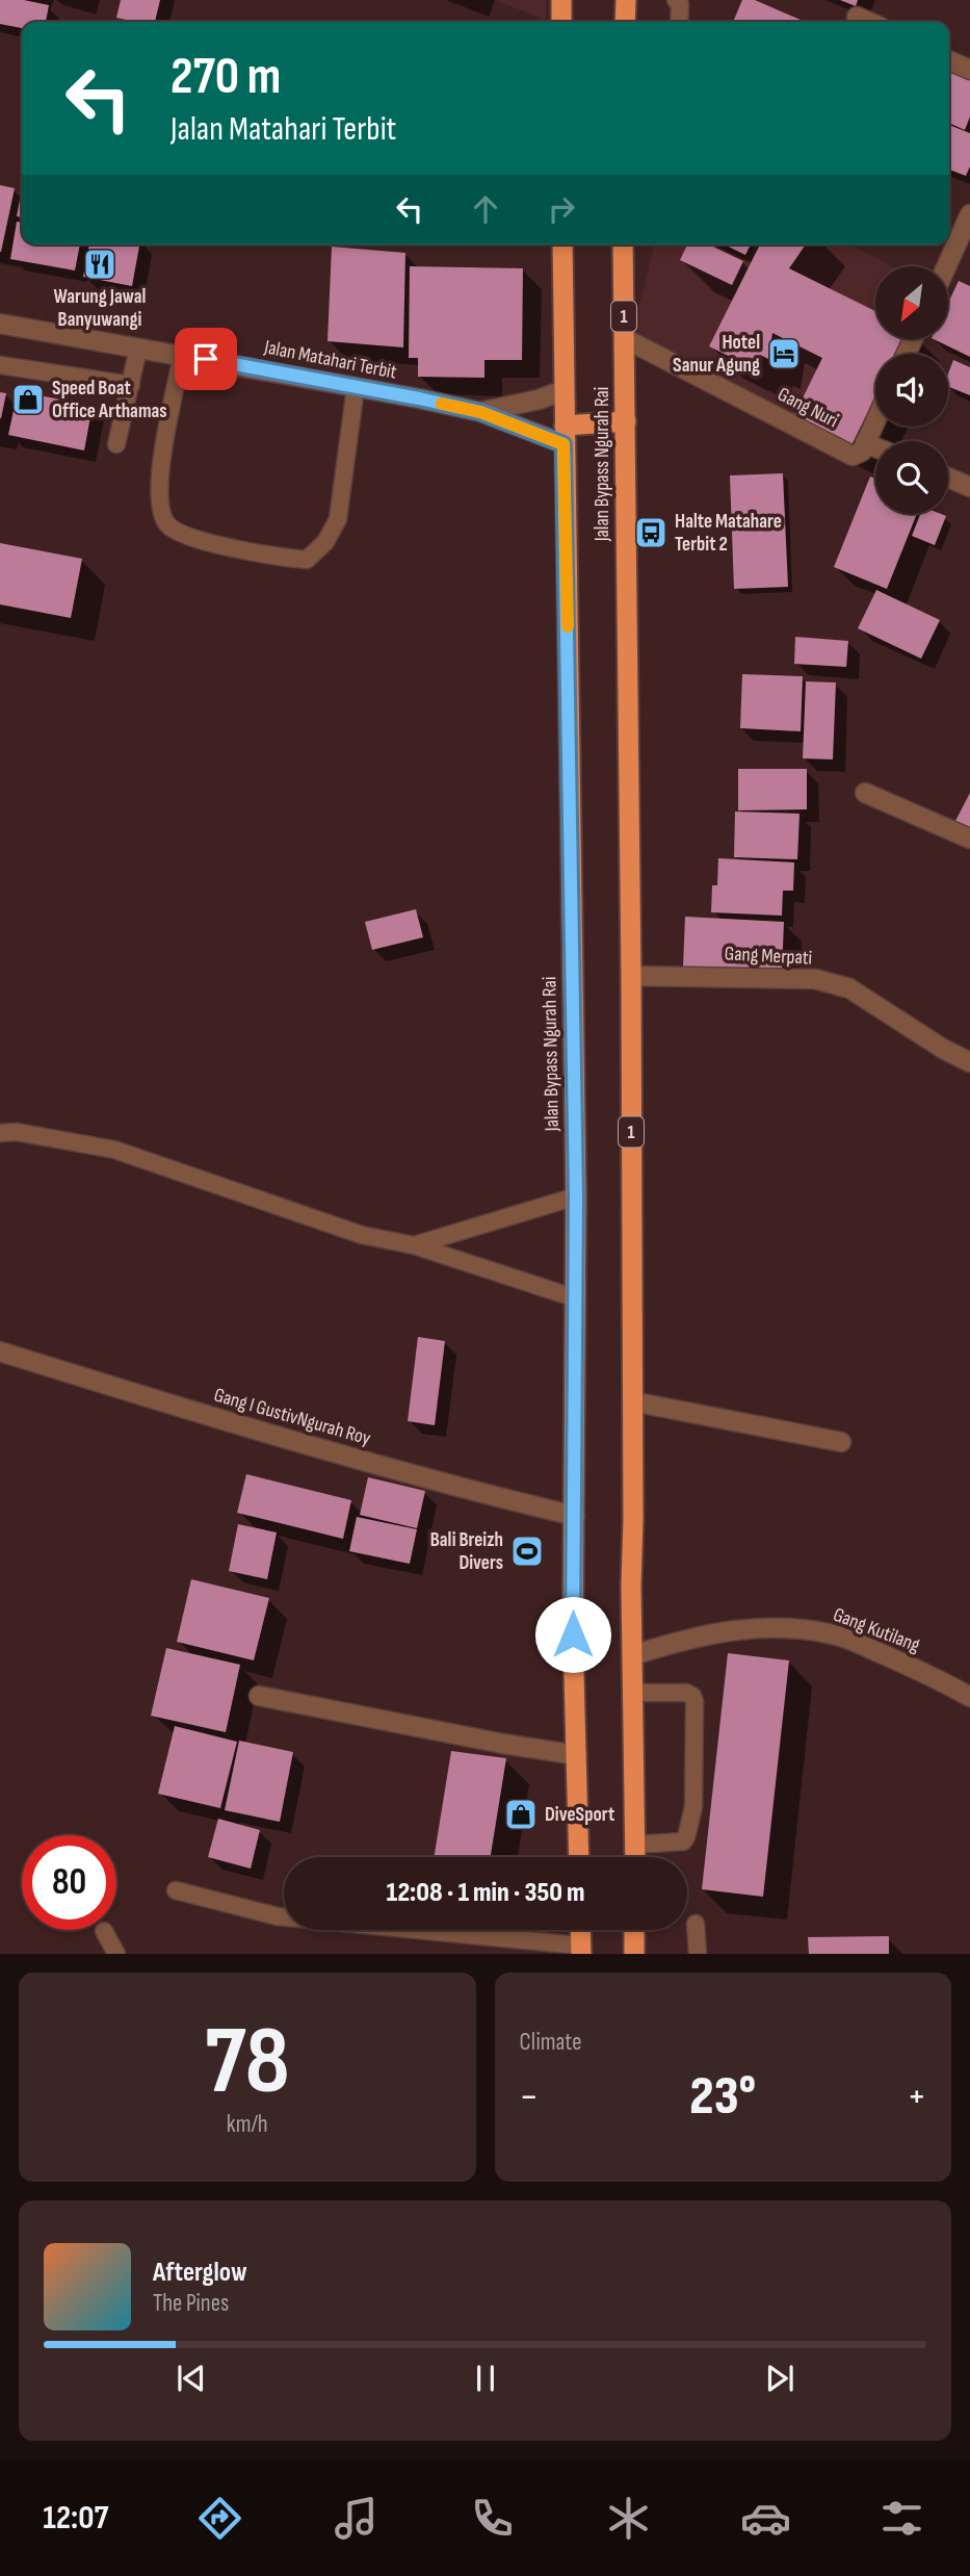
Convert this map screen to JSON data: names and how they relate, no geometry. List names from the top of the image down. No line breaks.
{"streets":{"highway":["1","Jalan Bypass Ngurah Rai"],"street":["Jalan Matahari Terbit","Gang Nuri","Gang Merpati","Gang I GustivNgurah Roy","Gang Kutilang"]},"crossings":[["Jalan Matahari Terbit","Jalan Bypass Ngurah Rai"],["Gang Nuri","Jalan Bypass Ngurah Rai"],["Jalan Bypass Ngurah Rai","Gang Merpati"],["Jalan Bypass Ngurah Rai","Gang I GustivNgurah Roy"],["Jalan Bypass Ngurah Rai","Gang Kutilang"]],"places":{"restaurant":["Warung Jawal Banyuwangi"],"hotel":["Hotel Sanur Agung"],"shop":["Speed Boat Office Arthamas","DiveSport"],"bus stop":["Halte Matahare Terbit 2"],"sports":["Bali Breizh Divers"]},"north":"bottom left","page":{"turn":["270 m","Jalan Matahari Terbit"],"limit":"80","trip":"12:08 · 1 min · 350 m","tile":[["78","km/h"],"Climate"],"heat":["−","23°","+"],"song":["Afterglow","The Pines"],"tabs":"12:07"}}
